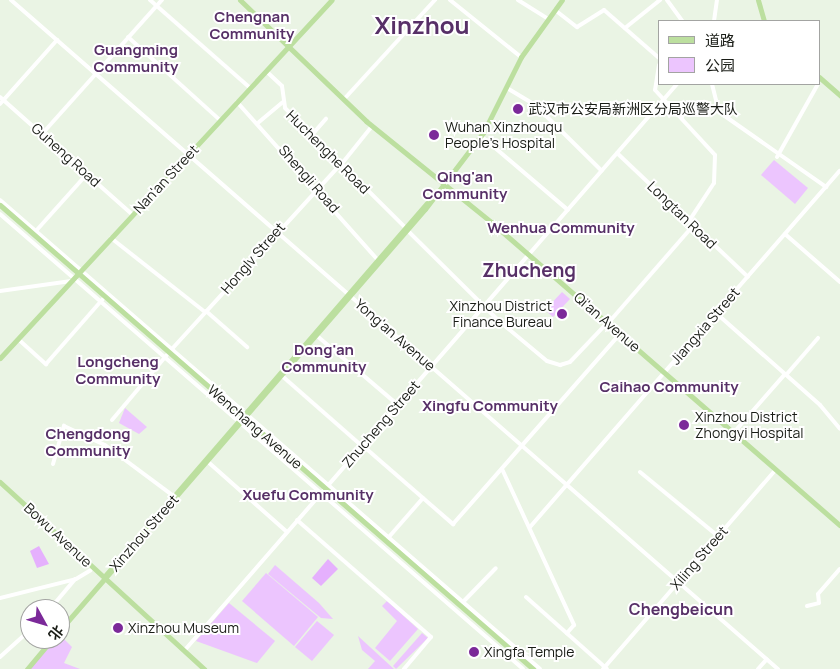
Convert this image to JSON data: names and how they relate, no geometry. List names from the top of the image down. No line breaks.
{"streets":{"main road":["Nan'an Street","Qi'an Avenue","Wenchang Avenue","Xinzhou Street","Bowu Avenue"],"street":["Huchenghe Road","Guheng Road","Shengli Road","Longtan Road","Honglv Street","Jiangxia Street","Yong'an Avenue","Zhucheng Street","Xiling Street"]},"crossings":[["Huchenghe Road","Nan'an Street"],["Huchenghe Road","Longtan Road"],["Huchenghe Road","Honglv Street"],["Huchenghe Road","Qi'an Avenue"],["Huchenghe Road","Zhucheng Street"],["Huchenghe Road","Xinzhou Street"],["Guheng Road","Nan'an Street"],["Nan'an Street","Shengli Road"],["Nan'an Street","Qi'an Avenue"],["Nan'an Street","Yong'an Avenue"],["Nan'an Street","Wenchang Avenue"],["Shengli Road","Honglv Street"],["Shengli Road","Xinzhou Street"],["Longtan Road","Jiangxia Street"],["Longtan Road","Zhucheng Street"],["Honglv Street","Qi'an Avenue"],["Honglv Street","Yong'an Avenue"],["Honglv Street","Wenchang Avenue"],["Qi'an Avenue","Jiangxia Street"],["Qi'an Avenue","Zhucheng Street"],["Qi'an Avenue","Xinzhou Street"],["Qi'an Avenue","Xiling Street"],["Jiangxia Street","Yong'an Avenue"],["Yong'an Avenue","Zhucheng Street"],["Yong'an Avenue","Xinzhou Street"],["Yong'an Avenue","Xiling Street"],["Zhucheng Street","Wenchang Avenue"],["Zhucheng Street","Bowu Avenue"],["Wenchang Avenue","Xinzhou Street"],["Xinzhou Street","Bowu Avenue"]],"districts":["Chengnan Community","Xinzhou","Guangming Community","Qing'an Community","Wenhua Community","Zhucheng","Dong'an Community","Longcheng Community","Caihao Community","Xingfu Community","Chengdong Community","Xuefu Community","Chengbeicun"],"places":["武汉市公安局新洲区分局巡警大队","Wuhan Xinzhouqu People's Hospital","Xinzhou District Finance Bureau","Xinzhou District Zhongyi Hospital","Xinzhou Museum","Xingfa Temple"],"legend":["道路","公园"],"north":"bottom right"}
